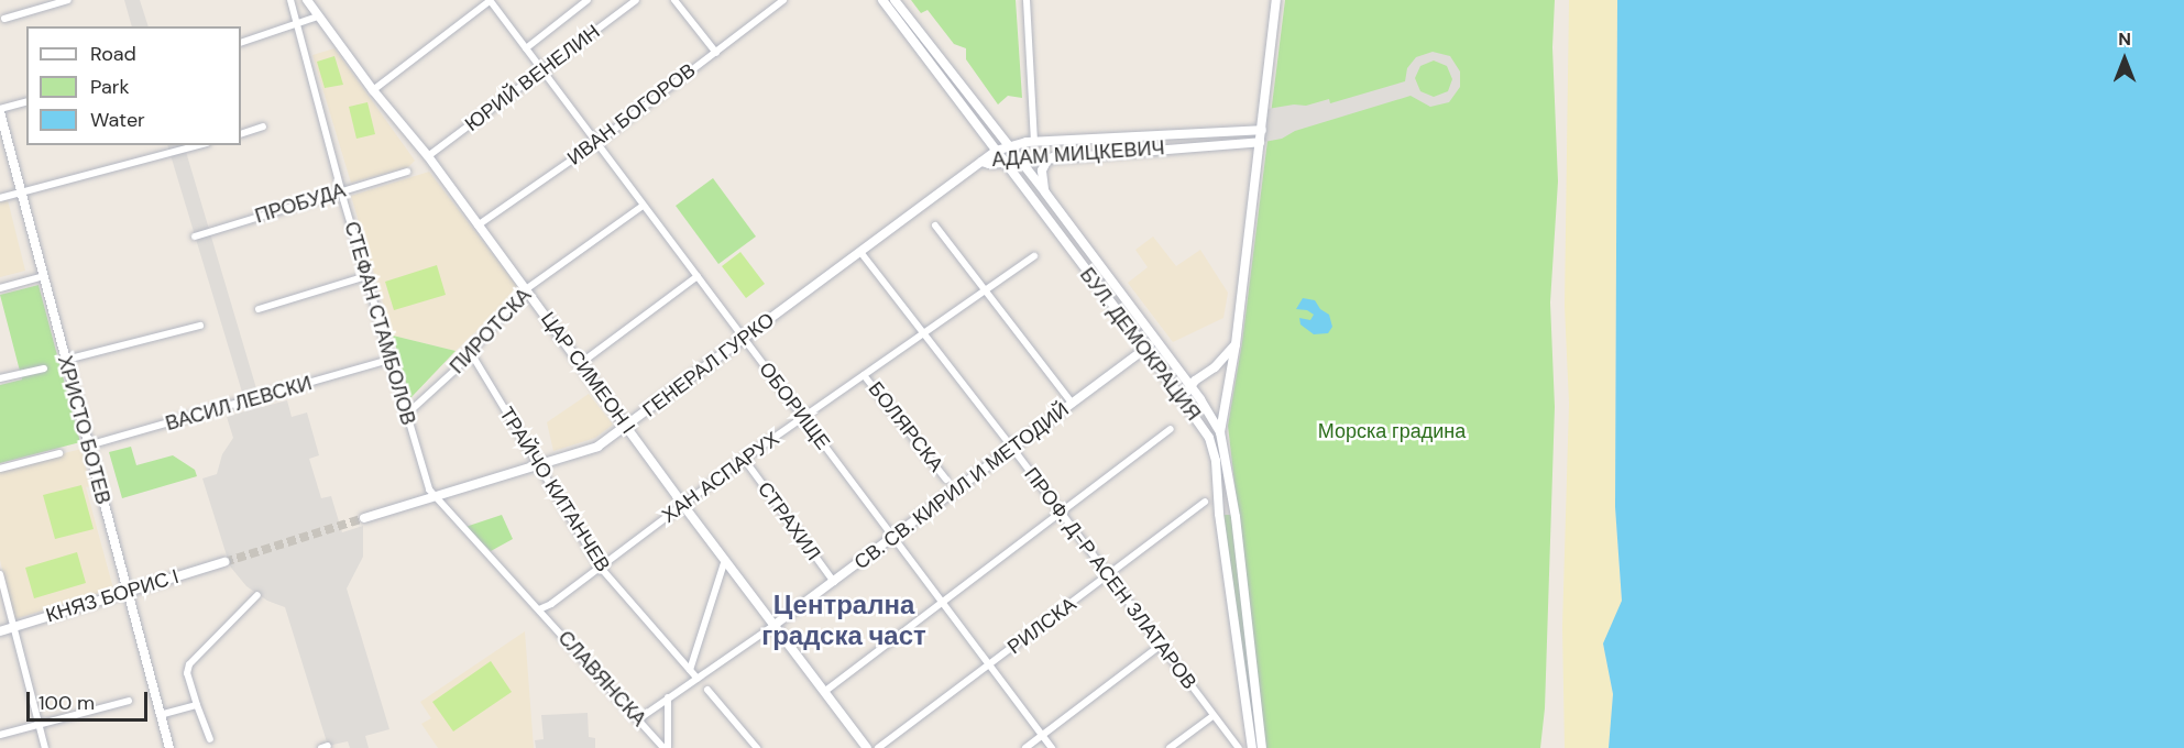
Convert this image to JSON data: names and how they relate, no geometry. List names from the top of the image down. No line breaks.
{"streets":{"street":["ЮРИЙ ВЕНЕЛИН","ИВАН БОГОРОВ","АДАМ МИЦКЕВИЧ","ПРОБУДА","СТЕФАН СТАМБОЛОВ","ПИРОТСКА","БУЛ. ДЕМОКРАЦИЯ","ГЕНЕРАЛ ГУРКО","ЦАР СИМЕОН I","ВАСИЛ ЛЕВСКИ","ОБОРИЩЕ","БОЛЯРСКА","ХРИСТО БОТЕВ","ХАН АСПАРУХ","СВ. СВ. КИРИЛ И МЕТОДИЙ","ТРАЙЧО КИТАНЧЕВ","СТРАХИЛ","ПРОФ. Д-Р АСЕН ЗЛАТАРОВ","КНЯЗ БОРИС I","РИЛСКА","СЛАВЯНСКА"]},"crossings":[["ЮРИЙ ВЕНЕЛИН","ЦАР СИМЕОН I"],["ЮРИЙ ВЕНЕЛИН","ОБОРИЩЕ"],["ИВАН БОГОРОВ","ЦАР СИМЕОН I"],["ИВАН БОГОРОВ","ОБОРИЩЕ"],["АДАМ МИЦКЕВИЧ","БУЛ. ДЕМОКРАЦИЯ"],["АДАМ МИЦКЕВИЧ","ГЕНЕРАЛ ГУРКО"],["ПРОБУДА","СТЕФАН СТАМБОЛОВ"],["СТЕФАН СТАМБОЛОВ","ПИРОТСКА"],["СТЕФАН СТАМБОЛОВ","ГЕНЕРАЛ ГУРКО"],["СТЕФАН СТАМБОЛОВ","ВАСИЛ ЛЕВСКИ"],["СТЕФАН СТАМБОЛОВ","ХАН АСПАРУХ"],["СТЕФАН СТАМБОЛОВ","СЛАВЯНСКА"],["ПИРОТСКА","ЦАР СИМЕОН I"],["ПИРОТСКА","ОБОРИЩЕ"],["ПИРОТСКА","ТРАЙЧО КИТАНЧЕВ"],["БУЛ. ДЕМОКРАЦИЯ","СВ. СВ. КИРИЛ И МЕТОДИЙ"],["ГЕНЕРАЛ ГУРКО","ЦАР СИМЕОН I"],["ГЕНЕРАЛ ГУРКО","ОБОРИЩЕ"],["ГЕНЕРАЛ ГУРКО","ТРАЙЧО КИТАНЧЕВ"],["ГЕНЕРАЛ ГУРКО","ПРОФ. Д-Р АСЕН ЗЛАТАРОВ"],["ЦАР СИМЕОН I","ХАН АСПАРУХ"],["ЦАР СИМЕОН I","СВ. СВ. КИРИЛ И МЕТОДИЙ"],["ВАСИЛ ЛЕВСКИ","ХРИСТО БОТЕВ"],["ОБОРИЩЕ","ХАН АСПАРУХ"],["ОБОРИЩЕ","СВ. СВ. КИРИЛ И МЕТОДИЙ"],["ОБОРИЩЕ","РИЛСКА"],["БОЛЯРСКА","ХАН АСПАРУХ"],["ХРИСТО БОТЕВ","КНЯЗ БОРИС I"],["ХАН АСПАРУХ","ТРАЙЧО КИТАНЧЕВ"],["ХАН АСПАРУХ","СТРАХИЛ"],["ХАН АСПАРУХ","ПРОФ. Д-Р АСЕН ЗЛАТАРОВ"],["ХАН АСПАРУХ","СЛАВЯНСКА"],["СВ. СВ. КИРИЛ И МЕТОДИЙ","ТРАЙЧО КИТАНЧЕВ"],["СВ. СВ. КИРИЛ И МЕТОДИЙ","СТРАХИЛ"],["СВ. СВ. КИРИЛ И МЕТОДИЙ","ПРОФ. Д-Р АСЕН ЗЛАТАРОВ"],["СВ. СВ. КИРИЛ И МЕТОДИЙ","СЛАВЯНСКА"],["ПРОФ. Д-Р АСЕН ЗЛАТАРОВ","РИЛСКА"]],"districts":["Централна градска част"],"parks":["Морска градина"],"legend":["Road","Park","Water"],"scale_bar":"100 m","north":"top"}
